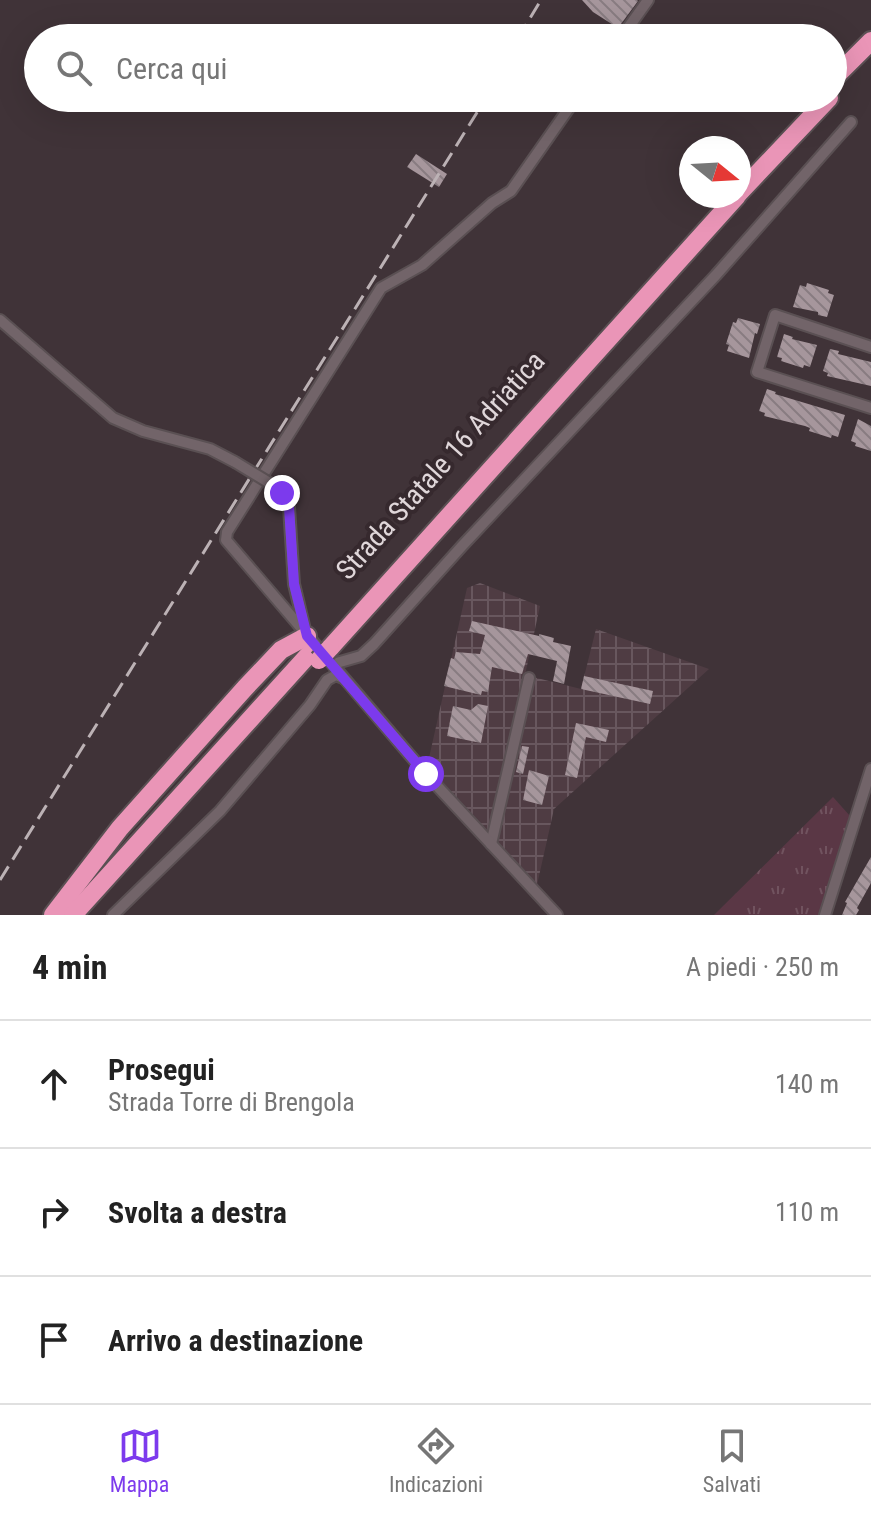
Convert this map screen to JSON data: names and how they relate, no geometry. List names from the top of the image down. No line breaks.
{"streets":{"highway":["Strada Statale 16 Adriatica"]},"north":"right","page":{"search":"Cerca qui","heading":["4 min","A piedi · 250 m"],"list":[["Prosegui","Strada Torre di Brengola","140 m"],["Svolta a destra","110 m"],"Arrivo a destinazione"],"nav":["Mappa","Indicazioni","Salvati"]}}
